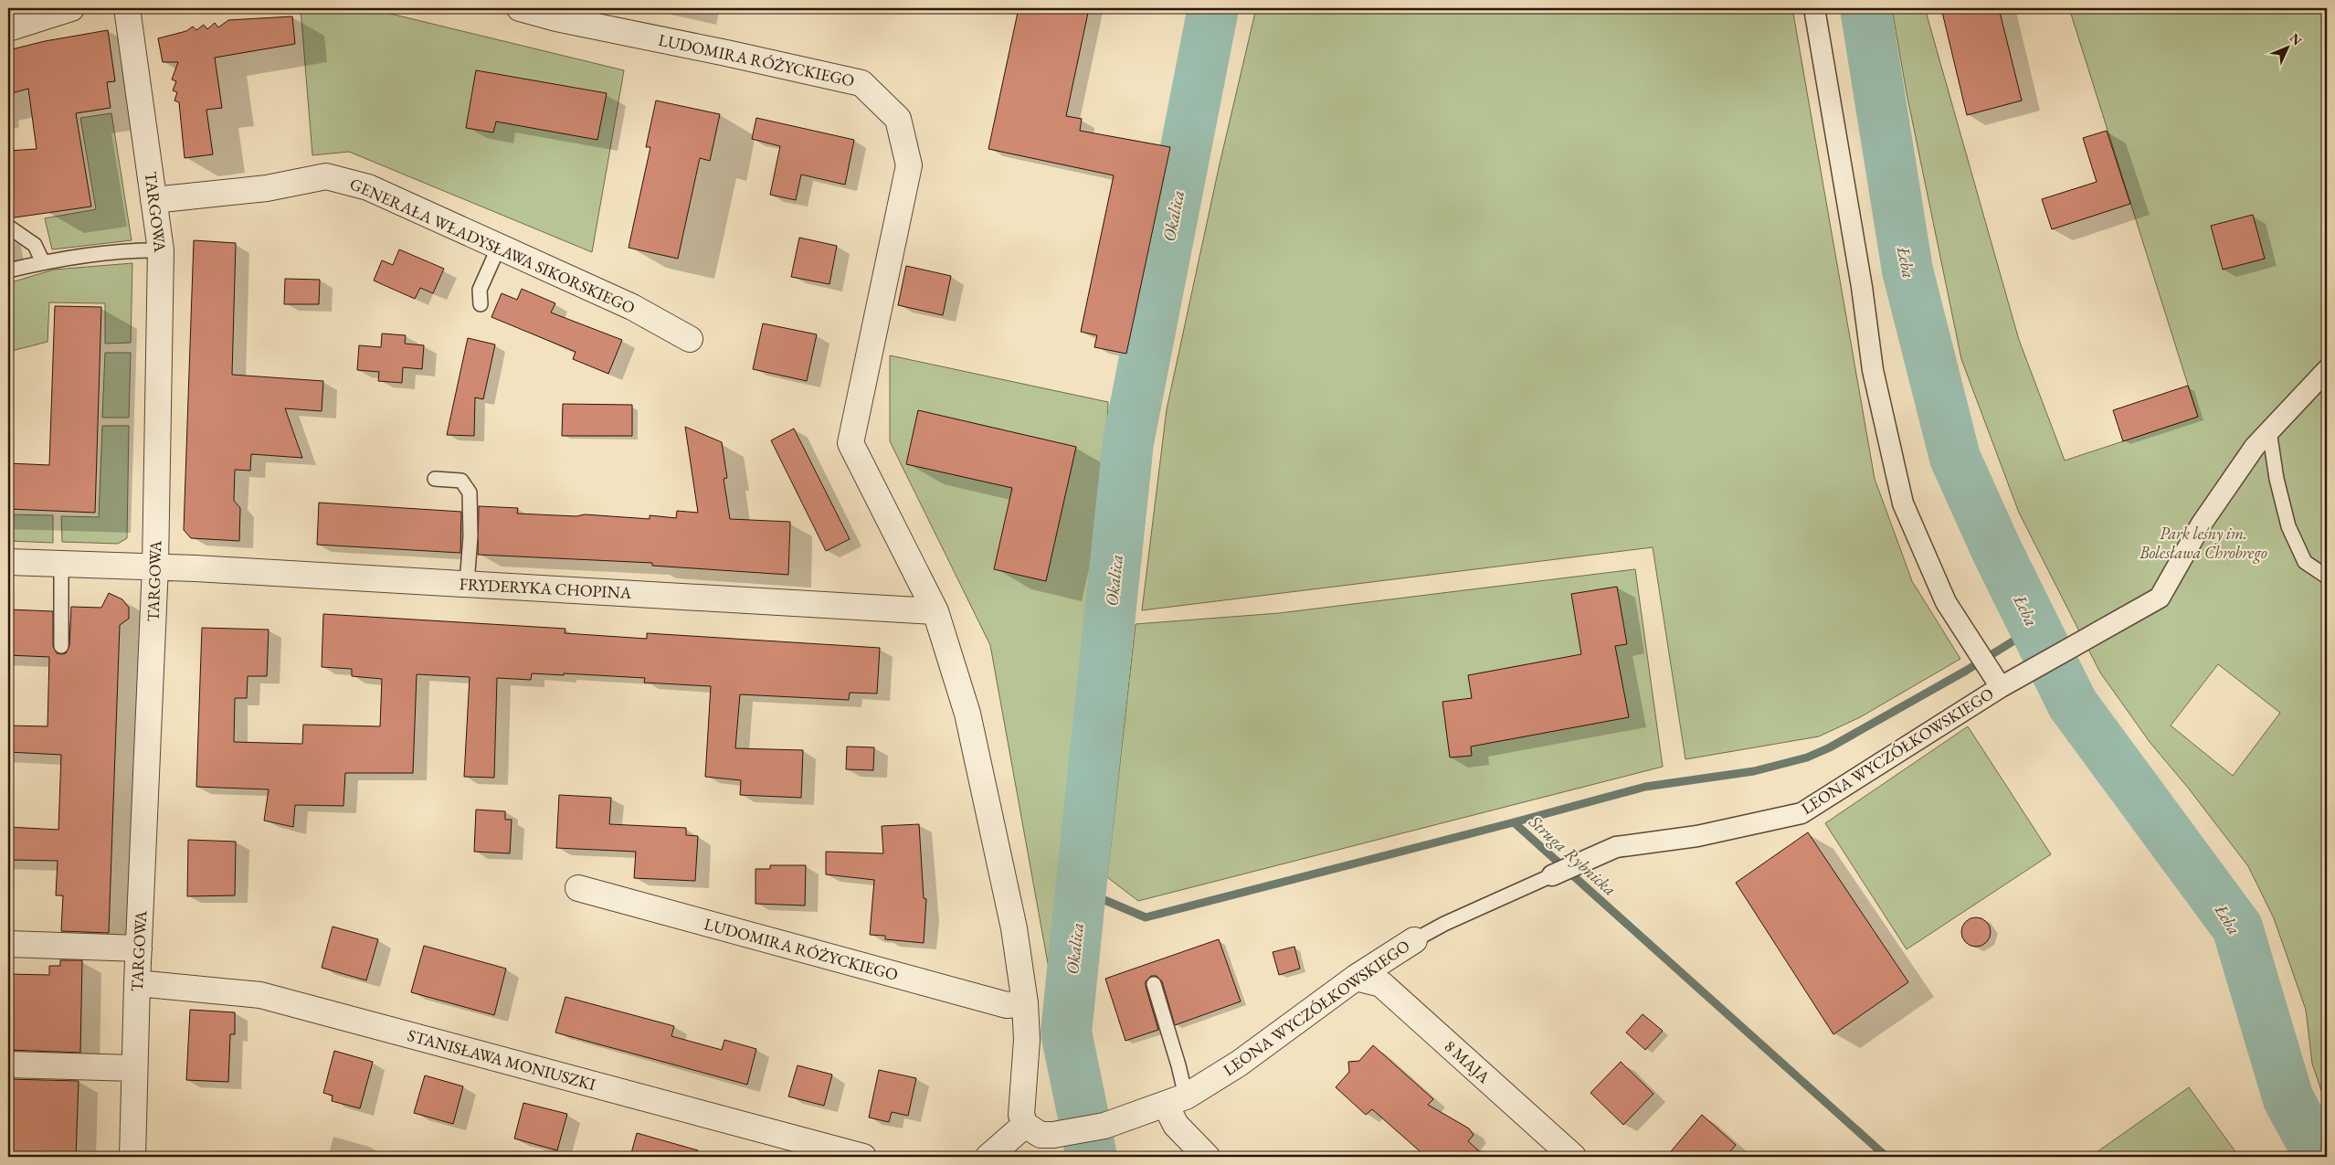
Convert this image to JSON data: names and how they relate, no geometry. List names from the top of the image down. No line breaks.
{"streets":{"street":["LUDOMIRA RÓŻYCKIEGO","TARGOWA","GENERAŁA WŁADYSŁAWA SIKORSKIEGO","FRYDERYKA CHOPINA","LEONA WYCZÓŁKOWSKIEGO","STANISŁAWA MONIUSZKI","8 MAJA"]},"crossings":[["LUDOMIRA RÓŻYCKIEGO","FRYDERYKA CHOPINA"],["TARGOWA","GENERAŁA WŁADYSŁAWA SIKORSKIEGO"],["TARGOWA","FRYDERYKA CHOPINA"],["TARGOWA","STANISŁAWA MONIUSZKI"],["LEONA WYCZÓŁKOWSKIEGO","8 MAJA"]],"water":["Okalica","Łeba","Struga Rybnicka"],"parks":["Park leśny im. Bolesława Chrobrego"],"north":"top right"}
